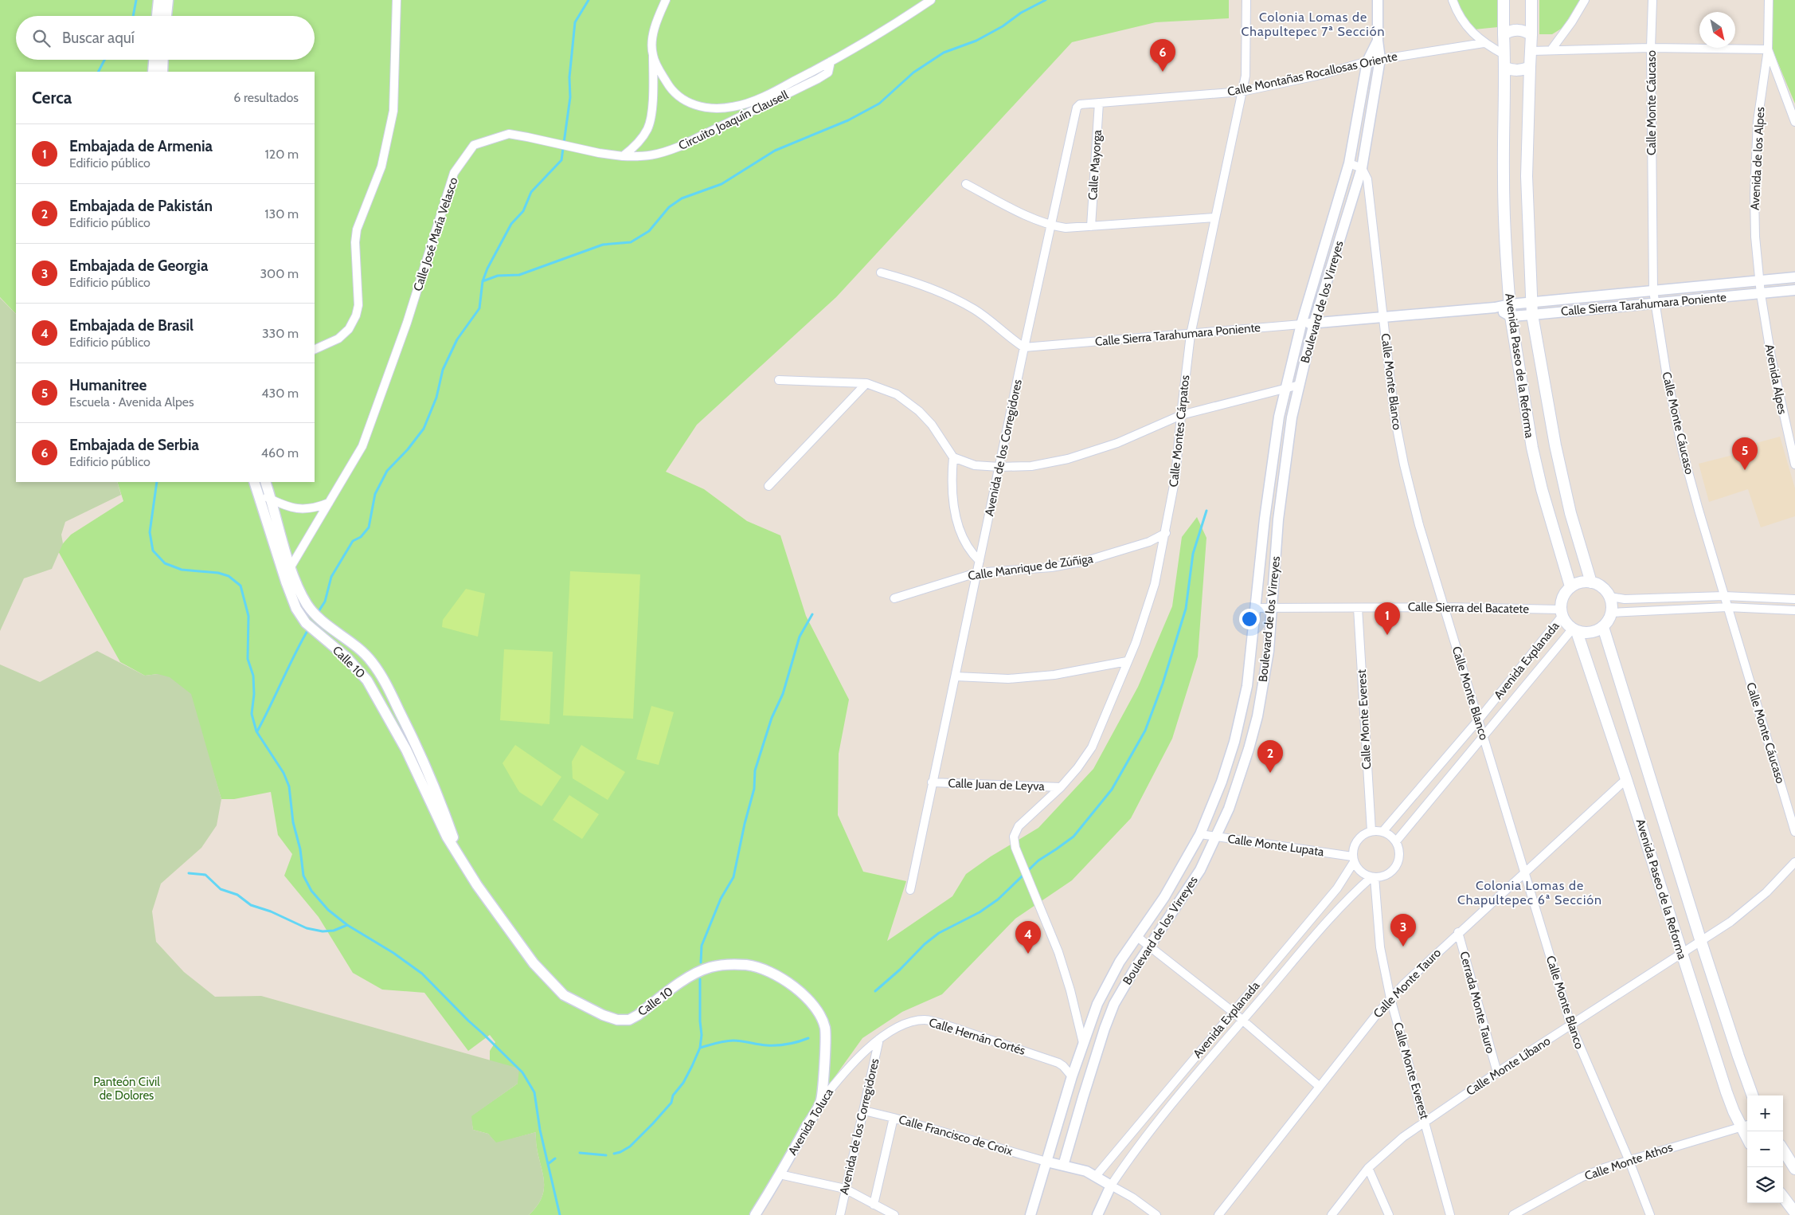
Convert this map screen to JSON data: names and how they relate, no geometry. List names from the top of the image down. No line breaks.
{"streets":{"main road":["Avenida Paseo de la Reforma"],"street":["Calle Montañas Rocallosas Oriente","Calle Monte Cáucaso","Circuito Joaquín Clausell","Avenida de los Alpes","Calle Mayorga","Calle José María Velasco","Boulevard de los Virreyes","Calle Sierra Tarahumara Poniente","Avenida Alpes","Calle Monte Blanco","Calle Montes Cárpatos","Avenida de los Corregidores","Calle Manrique de Zúñiga","Calle Sierra del Bacatete","Avenida Explanada","Calle 10","Calle Monte Everest","Calle Juan de Leyva","Calle Monte Lupata","Calle Monte Tauro","Cerrada Monte Tauro","Calle Hernán Cortés","Calle Monte Líbano","Avenida Toluca","Calle Francisco de Croix","Calle Monte Athos"]},"crossings":[["Calle Montañas Rocallosas Oriente","Calle Mayorga"],["Calle Montañas Rocallosas Oriente","Boulevard de los Virreyes"],["Calle Montañas Rocallosas Oriente","Calle Montes Cárpatos"],["Calle Montañas Rocallosas Oriente","Avenida de los Corregidores"],["Calle Monte Cáucaso","Calle Sierra Tarahumara Poniente"],["Circuito Joaquín Clausell","Calle José María Velasco"],["Avenida de los Alpes","Calle Sierra Tarahumara Poniente"],["Avenida de los Alpes","Avenida Alpes"],["Calle José María Velasco","Calle 10"],["Boulevard de los Virreyes","Calle Sierra Tarahumara Poniente"],["Boulevard de los Virreyes","Calle Monte Blanco"],["Boulevard de los Virreyes","Calle Montes Cárpatos"],["Boulevard de los Virreyes","Calle Sierra del Bacatete"],["Boulevard de los Virreyes","Calle Monte Lupata"],["Boulevard de los Virreyes","Calle Hernán Cortés"],["Boulevard de los Virreyes","Calle Francisco de Croix"],["Calle Sierra Tarahumara Poniente","Avenida Paseo de la Reforma"],["Calle Sierra Tarahumara Poniente","Avenida Alpes"],["Calle Sierra Tarahumara Poniente","Calle Monte Blanco"],["Calle Sierra Tarahumara Poniente","Calle Montes Cárpatos"],["Calle Sierra Tarahumara Poniente","Avenida de los Corregidores"],["Avenida Paseo de la Reforma","Calle Sierra del Bacatete"],["Avenida Paseo de la Reforma","Avenida Explanada"],["Avenida Paseo de la Reforma","Calle Monte Tauro"],["Avenida Paseo de la Reforma","Calle Monte Líbano"],["Avenida Paseo de la Reforma","Calle Monte Athos"],["Calle Monte Blanco","Calle Sierra del Bacatete"],["Calle Monte Blanco","Avenida Explanada"],["Calle Monte Blanco","Calle Monte Tauro"],["Calle Monte Blanco","Calle Monte Líbano"],["Calle Monte Blanco","Calle Monte Athos"],["Calle Montes Cárpatos","Calle Manrique de Zúñiga"],["Calle Montes Cárpatos","Calle Juan de Leyva"],["Avenida de los Corregidores","Calle Manrique de Zúñiga"],["Avenida de los Corregidores","Calle Juan de Leyva"],["Avenida de los Corregidores","Calle Hernán Cortés"],["Avenida de los Corregidores","Avenida Toluca"],["Avenida de los Corregidores","Calle Francisco de Croix"],["Calle Sierra del Bacatete","Avenida Explanada"],["Calle Sierra del Bacatete","Calle Monte Everest"],["Avenida Explanada","Calle Monte Everest"],["Avenida Explanada","Calle Monte Lupata"],["Calle 10","Avenida Toluca"],["Calle Monte Everest","Calle Monte Lupata"],["Calle Monte Everest","Calle Monte Tauro"],["Calle Monte Everest","Calle Monte Líbano"],["Calle Monte Tauro","Cerrada Monte Tauro"],["Cerrada Monte Tauro","Calle Monte Líbano"],["Calle Hernán Cortés","Avenida Toluca"]],"districts":["Colonia Lomas de Chapultepec 7ª Sección","Colonia Lomas de Chapultepec 6ª Sección"],"parks":["Panteón Civil de Dolores"],"north":"bottom right","page":{"search":"Buscar aquí","pins":["6","5","1","2","3","4"],"heading":["Cerca","6 resultados"],"list":[{"mark":"1","name":"Embajada de Armenia","note":"Edificio público","value":"120 m"},{"mark":"2","name":"Embajada de Pakistán","note":"Edificio público","value":"130 m"},{"mark":"3","name":"Embajada de Georgia","note":"Edificio público","value":"300 m"},{"mark":"4","name":"Embajada de Brasil","note":"Edificio público","value":"330 m"},{"mark":"5","name":"Humanitree","note":"Escuela · Avenida Alpes","value":"430 m"},{"mark":"6","name":"Embajada de Serbia","note":"Edificio público","value":"460 m"}],"map_buttons":["+","−"]}}
